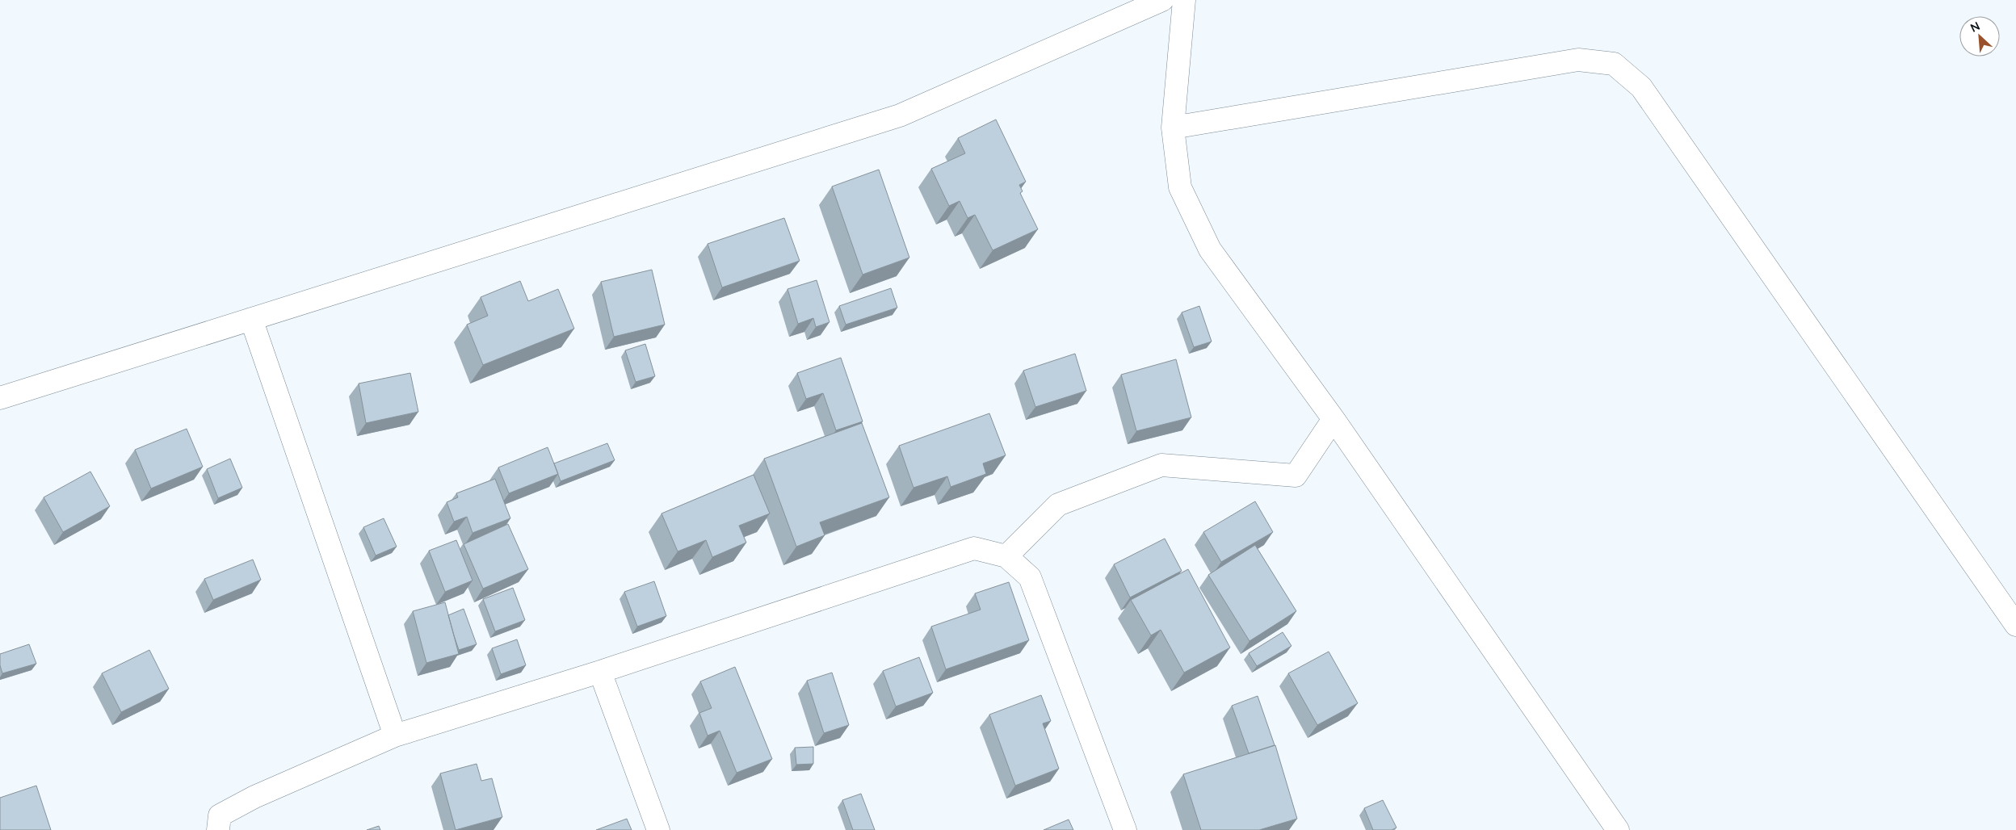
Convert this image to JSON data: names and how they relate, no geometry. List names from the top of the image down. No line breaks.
{"north":"top left"}
